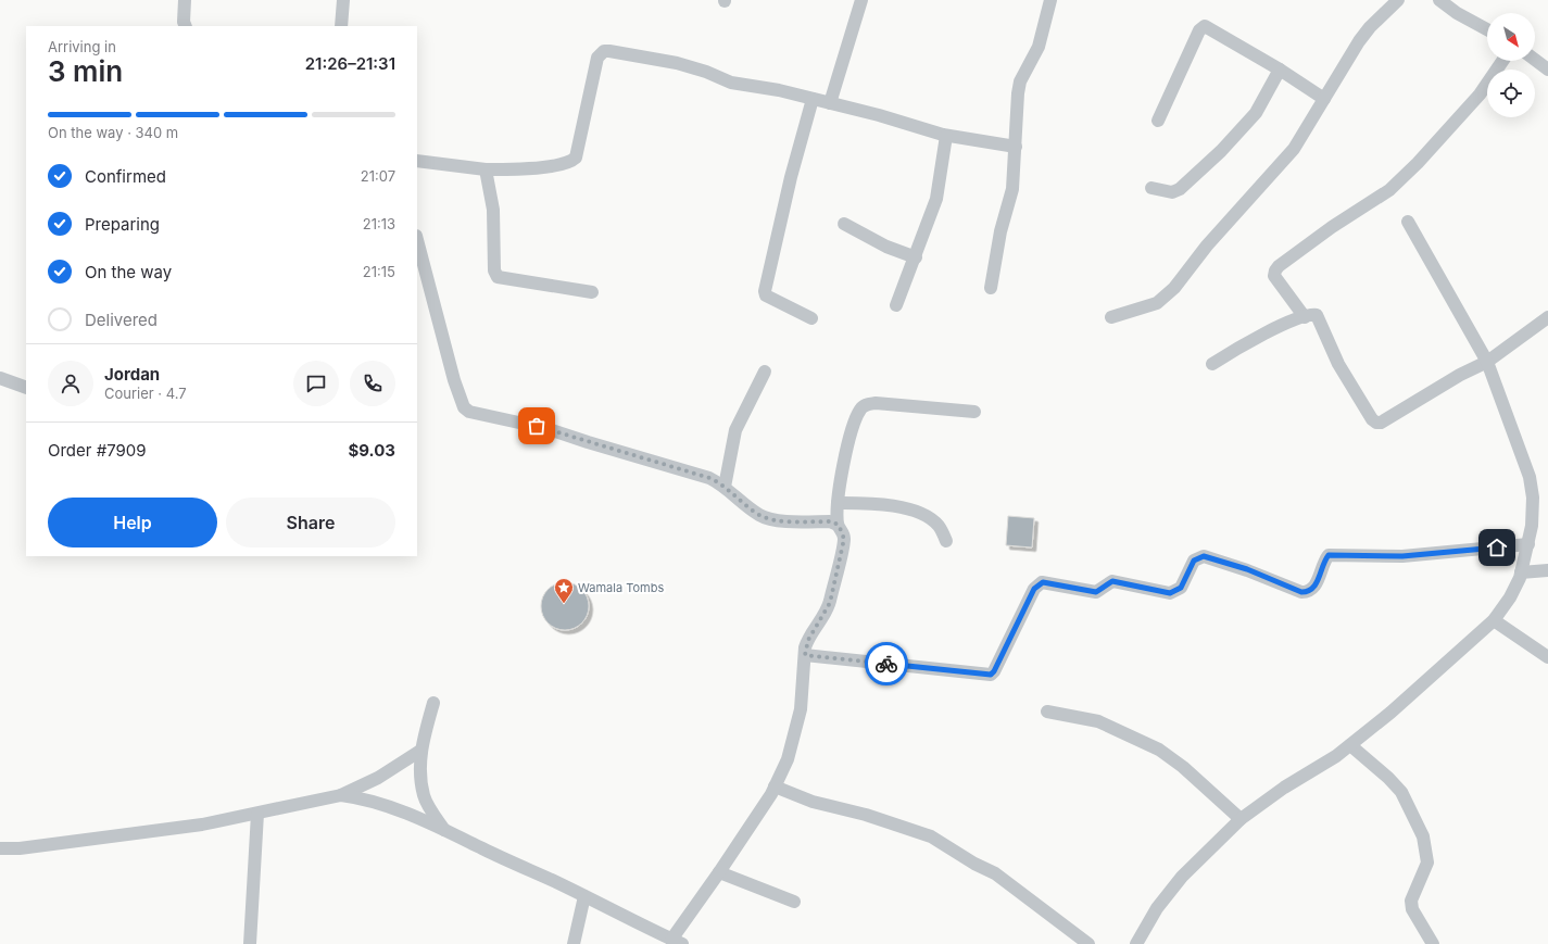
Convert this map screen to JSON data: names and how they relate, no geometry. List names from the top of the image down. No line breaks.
{"places":{"place":["Wamala Tombs"]},"north":"bottom right","page":{"heading":["3 min","Arriving in","21:26–21:31"],"panel":["Jordan","Courier · 4.7","Order #7909","$9.03"],"bar":"On the way · 340 m","list":[["Confirmed","21:07"],["Preparing","21:13"],["On the way","21:15"],"Delivered"],"buttons":["Help","Share"]}}
